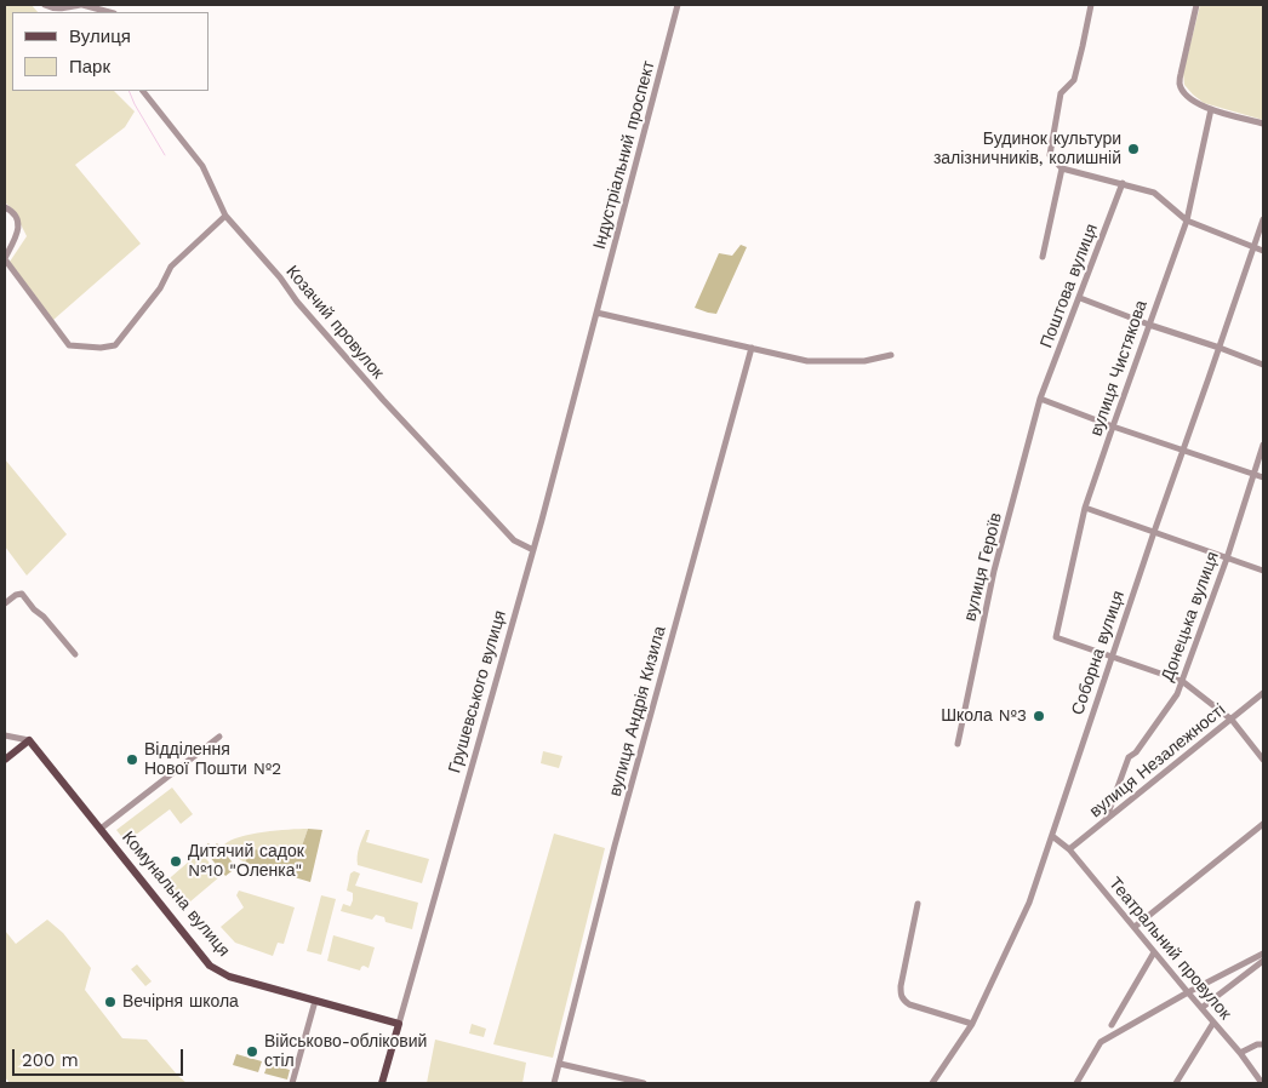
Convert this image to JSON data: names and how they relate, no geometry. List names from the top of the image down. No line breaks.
{"streets":{"main road":["Грушевського вулиця","Комунальна вулиця"],"street":["Індустріальний проспект","Поштова вулиця","Козачий провулок","вулиця Чистякова","вулиця Героїв","Донецька вулиця","Соборна вулиця","вулиця Андрія Кизила","вулиця Незалежності","Театральний провулок"]},"crossings":[["Індустріальний проспект","Грушевського вулиця"],["Поштова вулиця","вулиця Героїв"],["Козачий провулок","Грушевського вулиця"],["вулиця Чистякова","Соборна вулиця"],["Донецька вулиця","вулиця Незалежності"],["Соборна вулиця","Театральний провулок"],["Грушевського вулиця","Комунальна вулиця"],["вулиця Незалежності","Театральний провулок"]],"places":["Будинок культури залізничників, колишній","Школа №3","Відділення Нової Пошти №2","Дитячий садок №10 \"Оленка\"","Вечірня школа","Військово-обліковий стіл"],"legend":["Вулиця","Парк"],"scale_bar":"200 m"}
